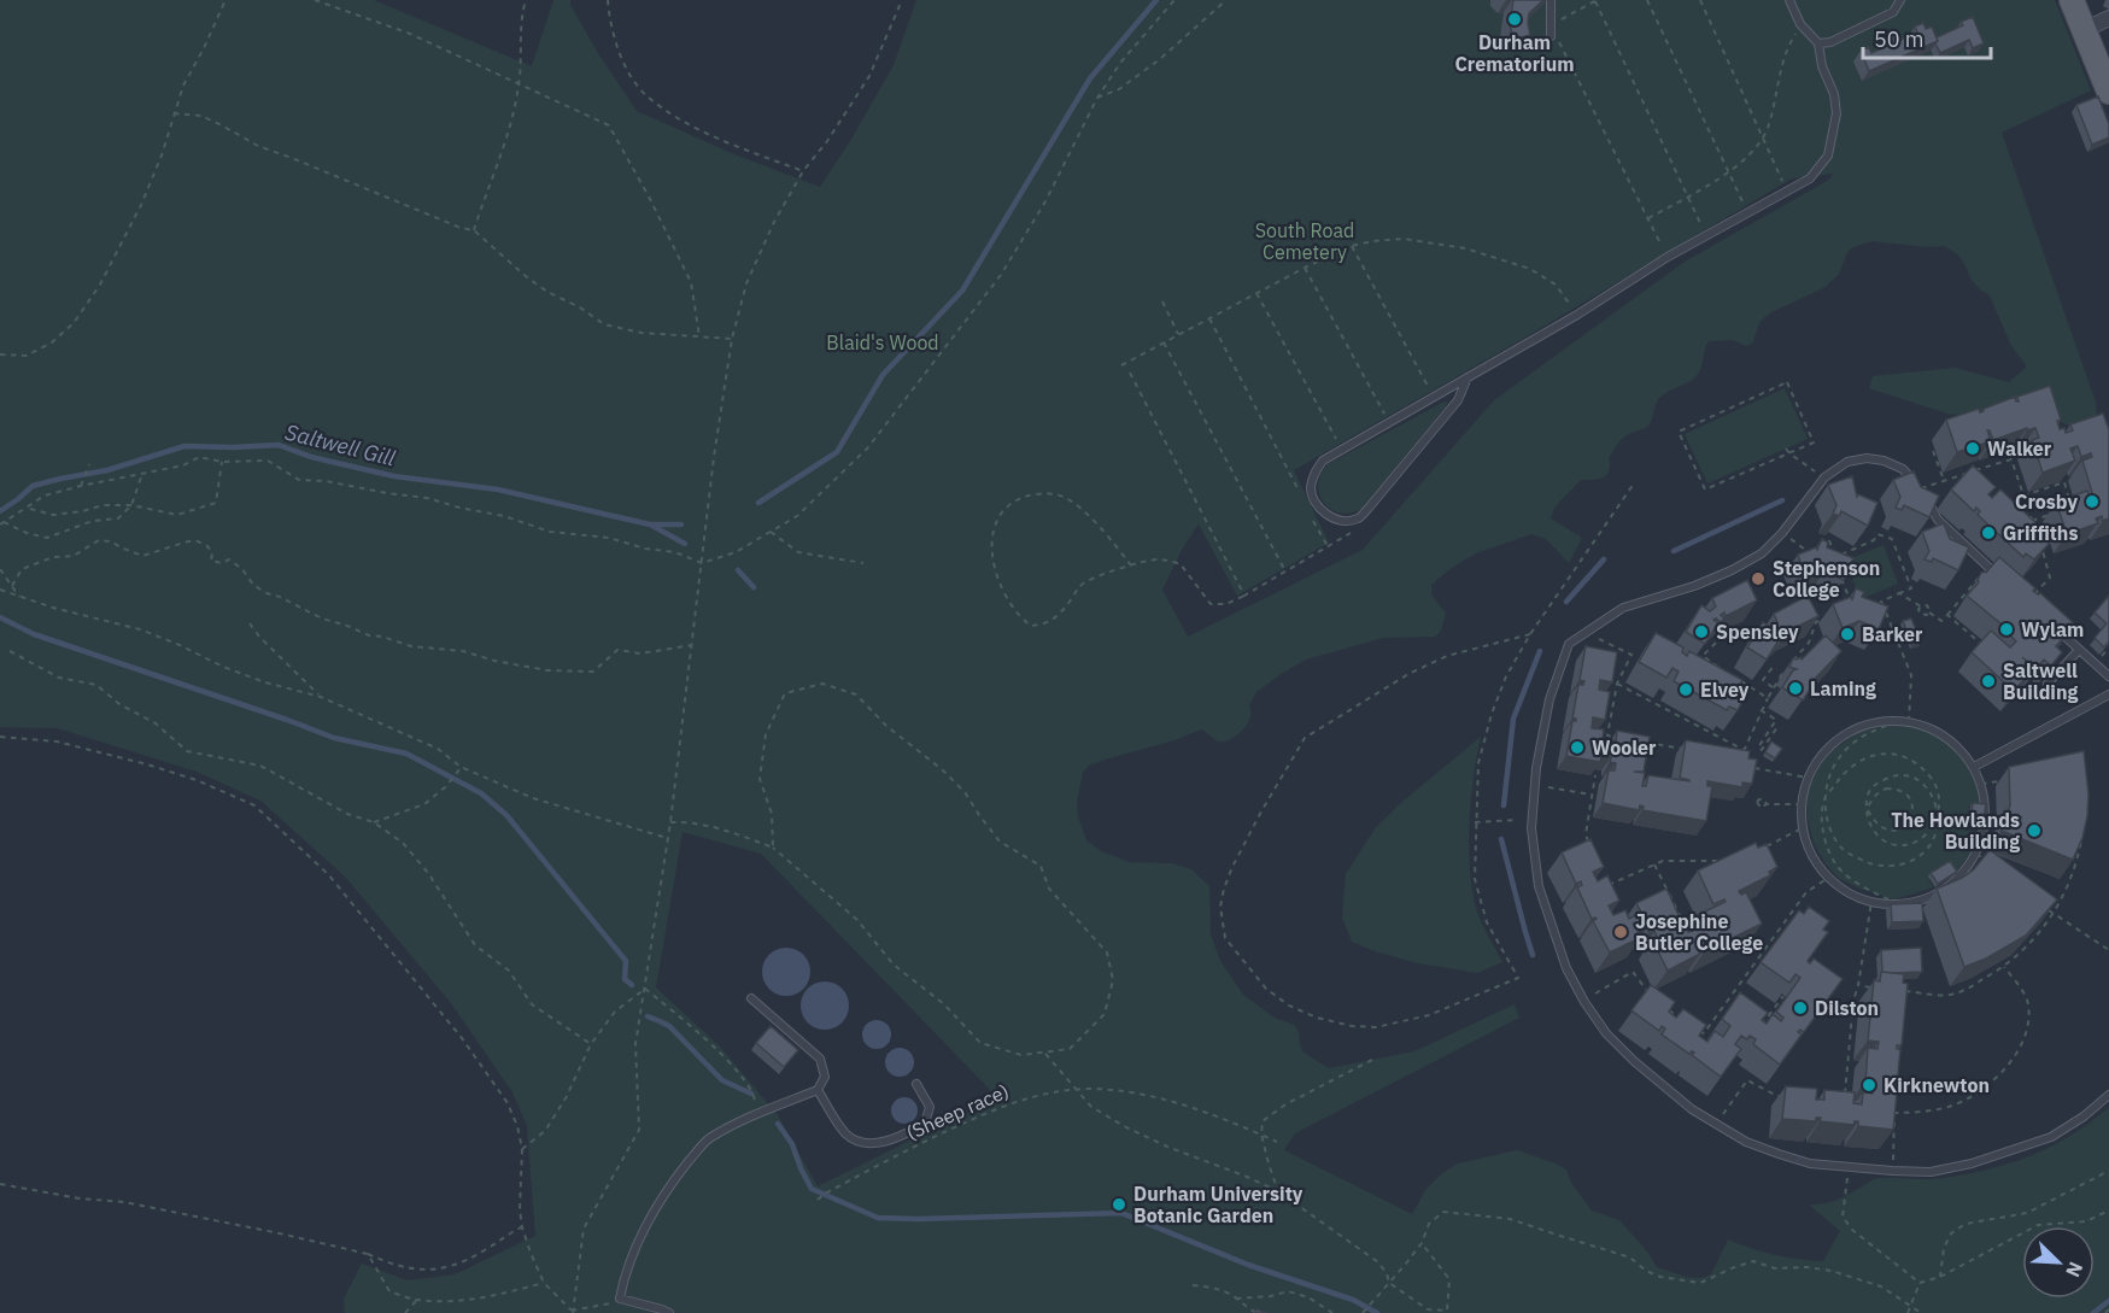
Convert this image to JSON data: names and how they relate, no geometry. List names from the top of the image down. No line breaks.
{"streets":{"path":["(Sheep race)"]},"water":["Saltwell Gill"],"parks":["South Road Cemetery","Blaid's Wood"],"places":["Durham Crematorium","Walker","Crosby","Griffiths","Stephenson College","Wylam","Spensley","Barker","Saltwell Building","Laming","Elvey","Wooler","The Howlands Building","Josephine Butler College","Dilston","Kirknewton","Durham University Botanic Garden"],"scale_bar":"50 m","north":"bottom right"}
